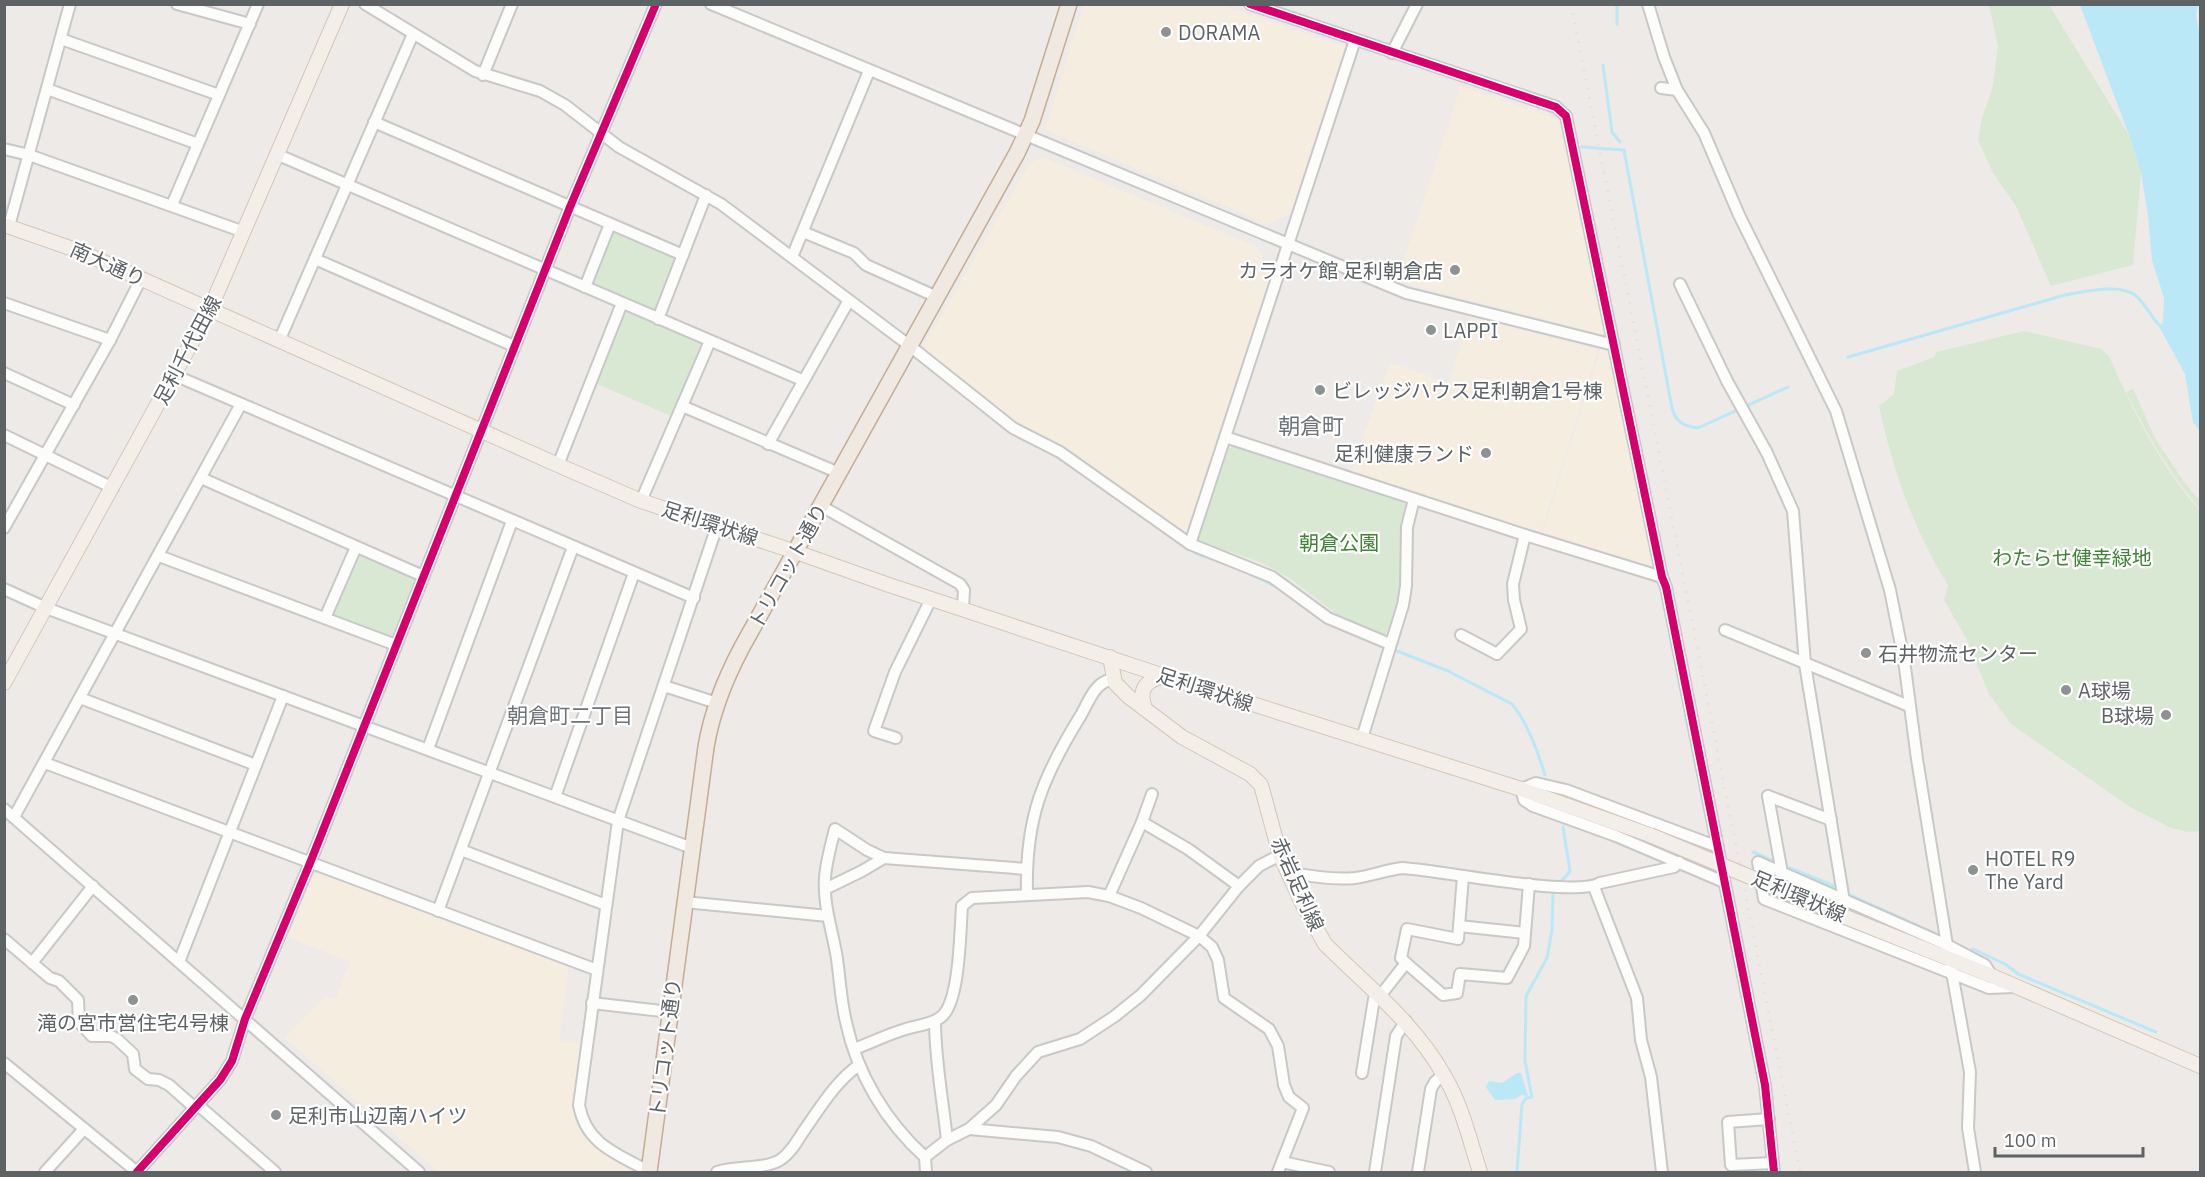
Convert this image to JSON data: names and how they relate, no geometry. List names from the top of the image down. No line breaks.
{"streets":{"highway":["トリコット通り"],"main road":["南大通り","足利千代田線","足利環状線","赤岩足利線"]},"crossings":[["南大通り","足利千代田線"],["南大通り","足利環状線"],["足利千代田線","足利環状線"],["足利環状線","トリコット通り"]],"districts":["朝倉町","朝倉町二丁目"],"parks":["朝倉公園","わたらせ健幸緑地"],"places":["DORAMA","カラオケ館 足利朝倉店","LAPPI","ビレッジハウス足利朝倉1号棟","足利健康ランド","石井物流センター","A球場","B球場","HOTEL R9 The Yard","滝の宮市営住宅4号棟","足利市山辺南ハイツ"],"scale_bar":"100 m"}
